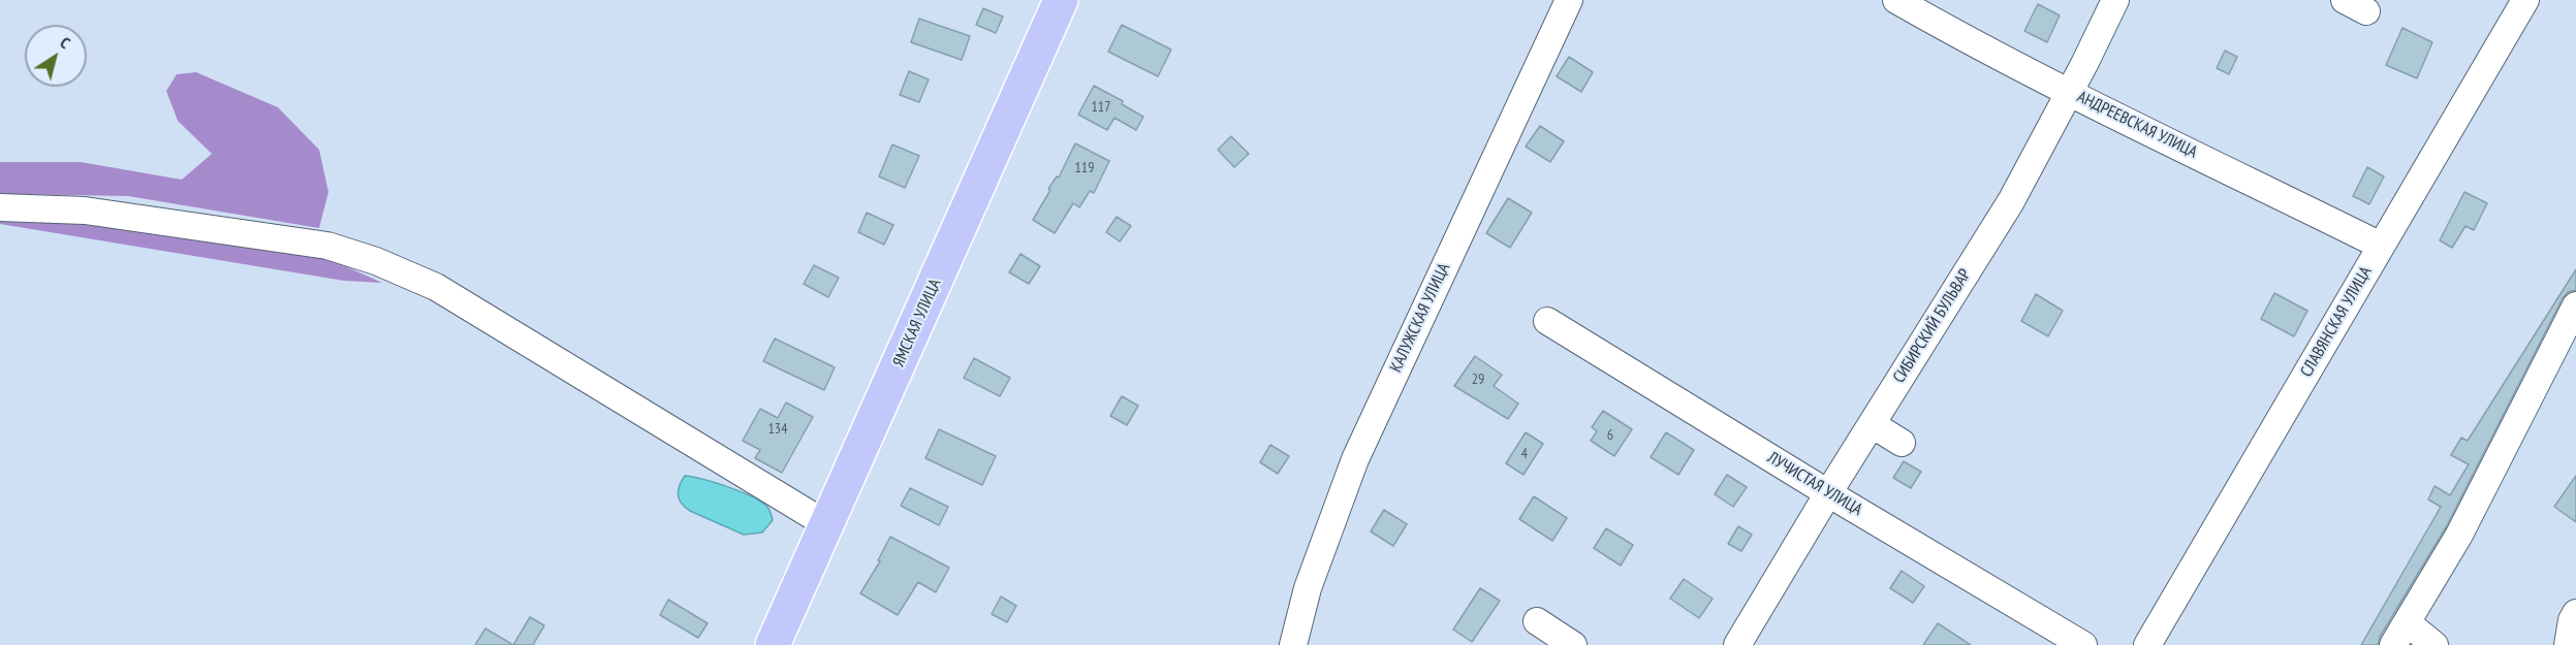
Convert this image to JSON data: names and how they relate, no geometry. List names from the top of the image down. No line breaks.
{"streets":{"main road":["ЯМСКАЯ УЛИЦА"],"street":["АНДРЕЕВСКАЯ УЛИЦА","КАЛУЖСКАЯ УЛИЦА","СЛАВЯНСКАЯ УЛИЦА","СИБИРСКИЙ БУЛЬВАР","ЛУЧИСТАЯ УЛИЦА"]},"crossings":[["АНДРЕЕВСКАЯ УЛИЦА","СЛАВЯНСКАЯ УЛИЦА"],["АНДРЕЕВСКАЯ УЛИЦА","СИБИРСКИЙ БУЛЬВАР"],["СИБИРСКИЙ БУЛЬВАР","ЛУЧИСТАЯ УЛИЦА"]],"house_numbers":["117","119","29","134","6","4"],"north":"top right"}
